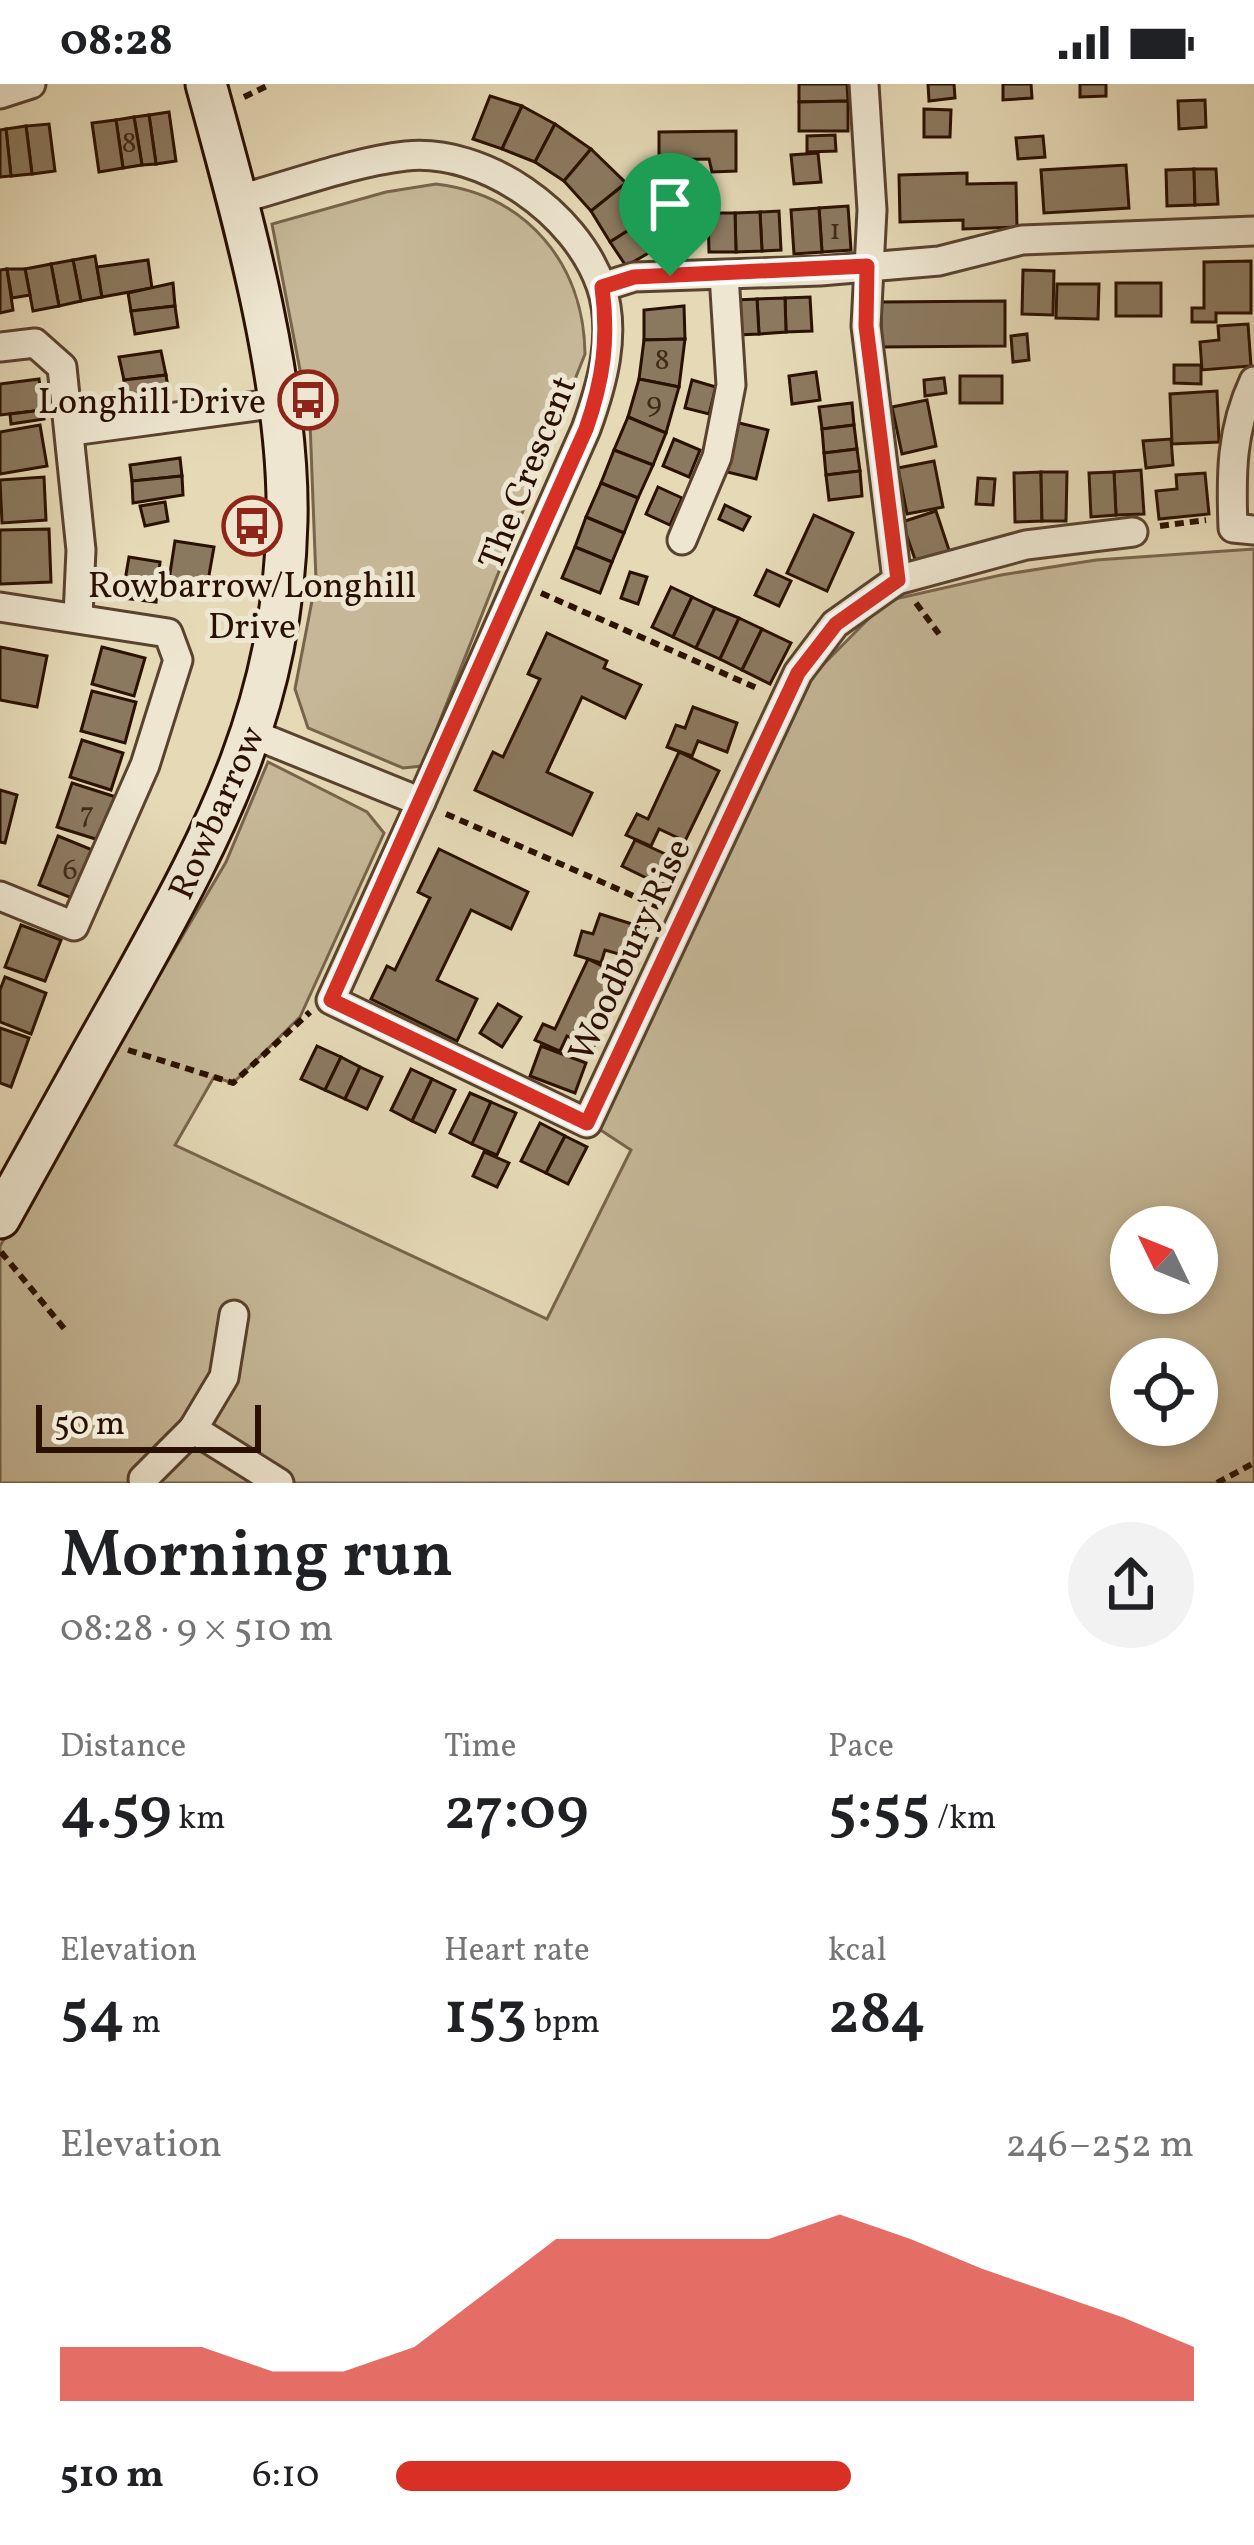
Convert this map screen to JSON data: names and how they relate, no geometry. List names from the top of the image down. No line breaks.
{"streets":{"street":["The Crescent","Rowbarrow","Woodbury Rise"]},"crossings":[["The Crescent","Rowbarrow"],["The Crescent","Woodbury Rise"]],"places":{"bus stop":["Longhill Drive","Rowbarrow/Longhill Drive"]},"house_numbers":["8","1","8","9","7","6"],"scale_bar":"50 m","north":"top left","page":{"status":"08:28","scale":"50 m","heading":["Morning run","08:28 · 9 × 510 m"],"stats":[["Distance","4.59 km"],["Time","27:09"],["Pace","5:55 /km"],["Elevation","54 m"],["Heart rate","153 bpm"],["kcal","284"]],"chart":["Elevation","246–252 m"],"list":[{"name":"510 m","note":"6:10"}]}}
